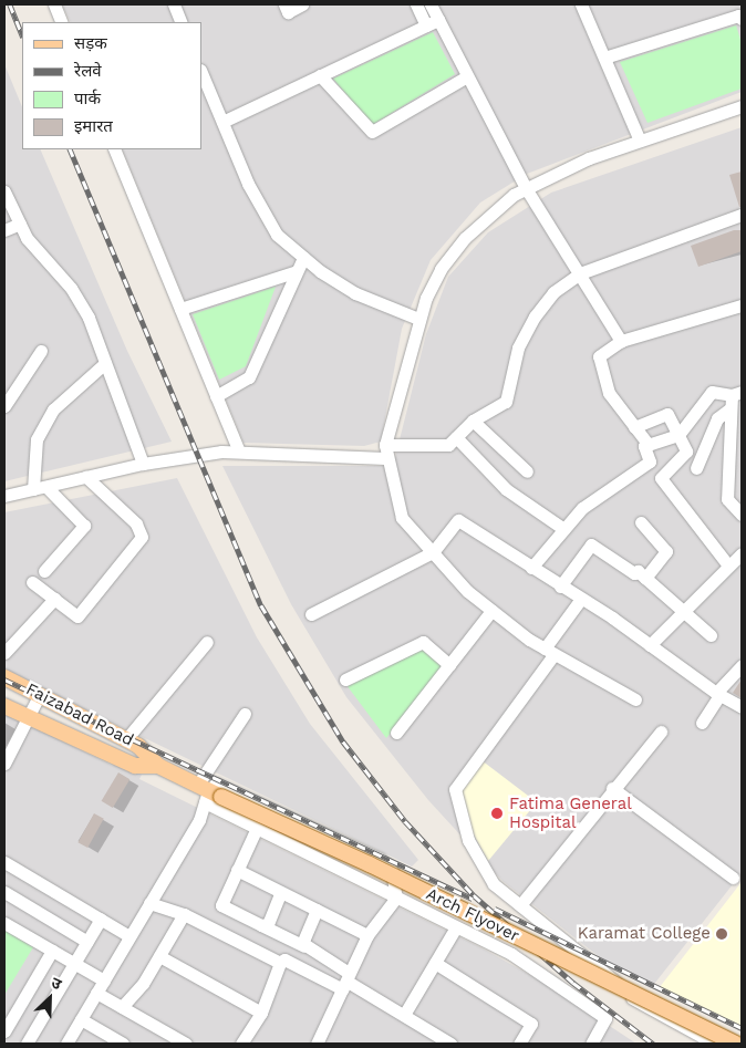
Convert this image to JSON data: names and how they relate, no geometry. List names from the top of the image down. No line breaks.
{"streets":{"main road":["Faizabad Road","Arch Flyover"]},"crossings":[["Faizabad Road","Arch Flyover"]],"places":["Fatima General Hospital","Karamat College"],"legend":["सड़क","रेलवे","पार्क","इमारत"],"north":"top right"}
